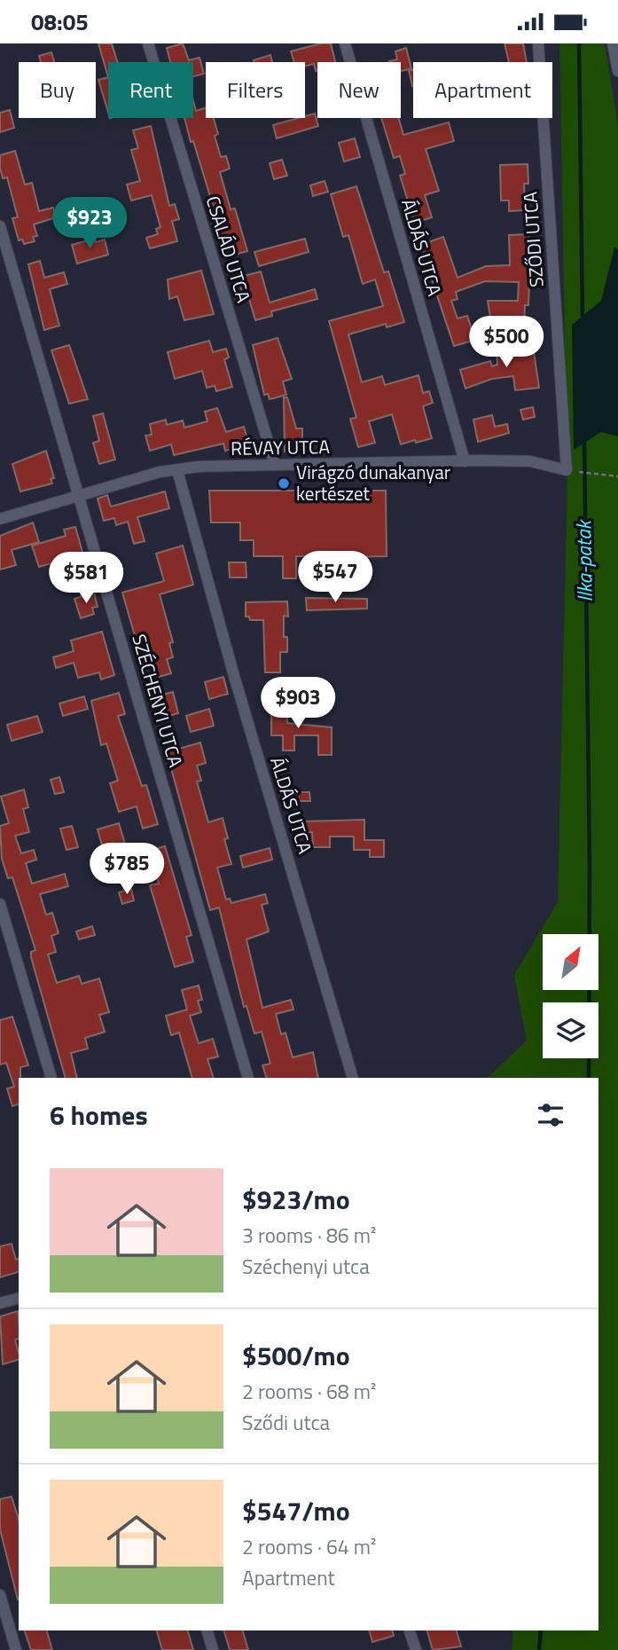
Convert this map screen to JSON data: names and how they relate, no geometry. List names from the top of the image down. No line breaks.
{"streets":{"street":["SZŐDI UTCA","ÁLDÁS UTCA","CSALÁD UTCA","RÉVAY UTCA","SZÉCHENYI UTCA"]},"crossings":[["SZŐDI UTCA","RÉVAY UTCA"],["ÁLDÁS UTCA","RÉVAY UTCA"],["CSALÁD UTCA","RÉVAY UTCA"],["RÉVAY UTCA","SZÉCHENYI UTCA"]],"water":["Ilka-patak"],"places":["Virágzó dunakanyar kertészet"],"north":"top right","page":{"status":"08:05","chip":["Buy","Rent","Filters","New","Apartment"],"price":["$923","$500","$547","$581","$903","$785"],"heading":"6 homes","list":[{"name":"$923/mo","note":"3 rooms · 86 m² · Széchenyi utca"},{"name":"$500/mo","note":"2 rooms · 68 m² · Sződi utca"},{"name":"$547/mo","note":"2 rooms · 64 m² · Apartment"}]}}
